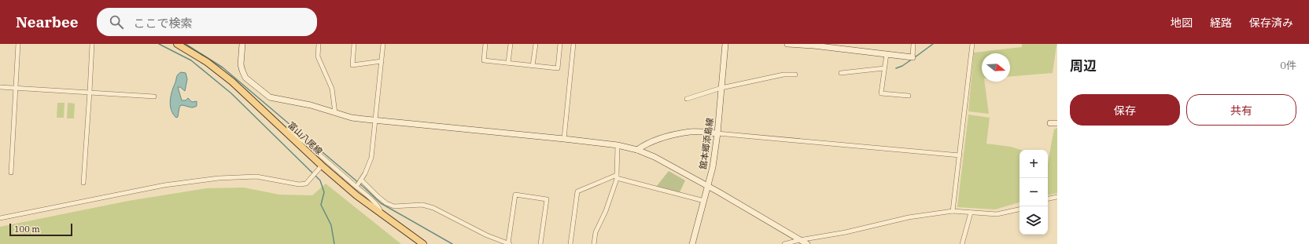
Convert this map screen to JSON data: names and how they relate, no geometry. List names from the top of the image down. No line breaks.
{"streets":{"main road":["富山八尾線"],"street":["舘本郷添島線"]},"scale_bar":"100 m","north":"right","page":{"header":"Nearbee","search":"ここで検索","nav":["地図","経路","保存済み"],"heading":["周辺","0件"],"buttons":["保存","共有"],"map_buttons":["+","−"],"scale":"100 m"}}
